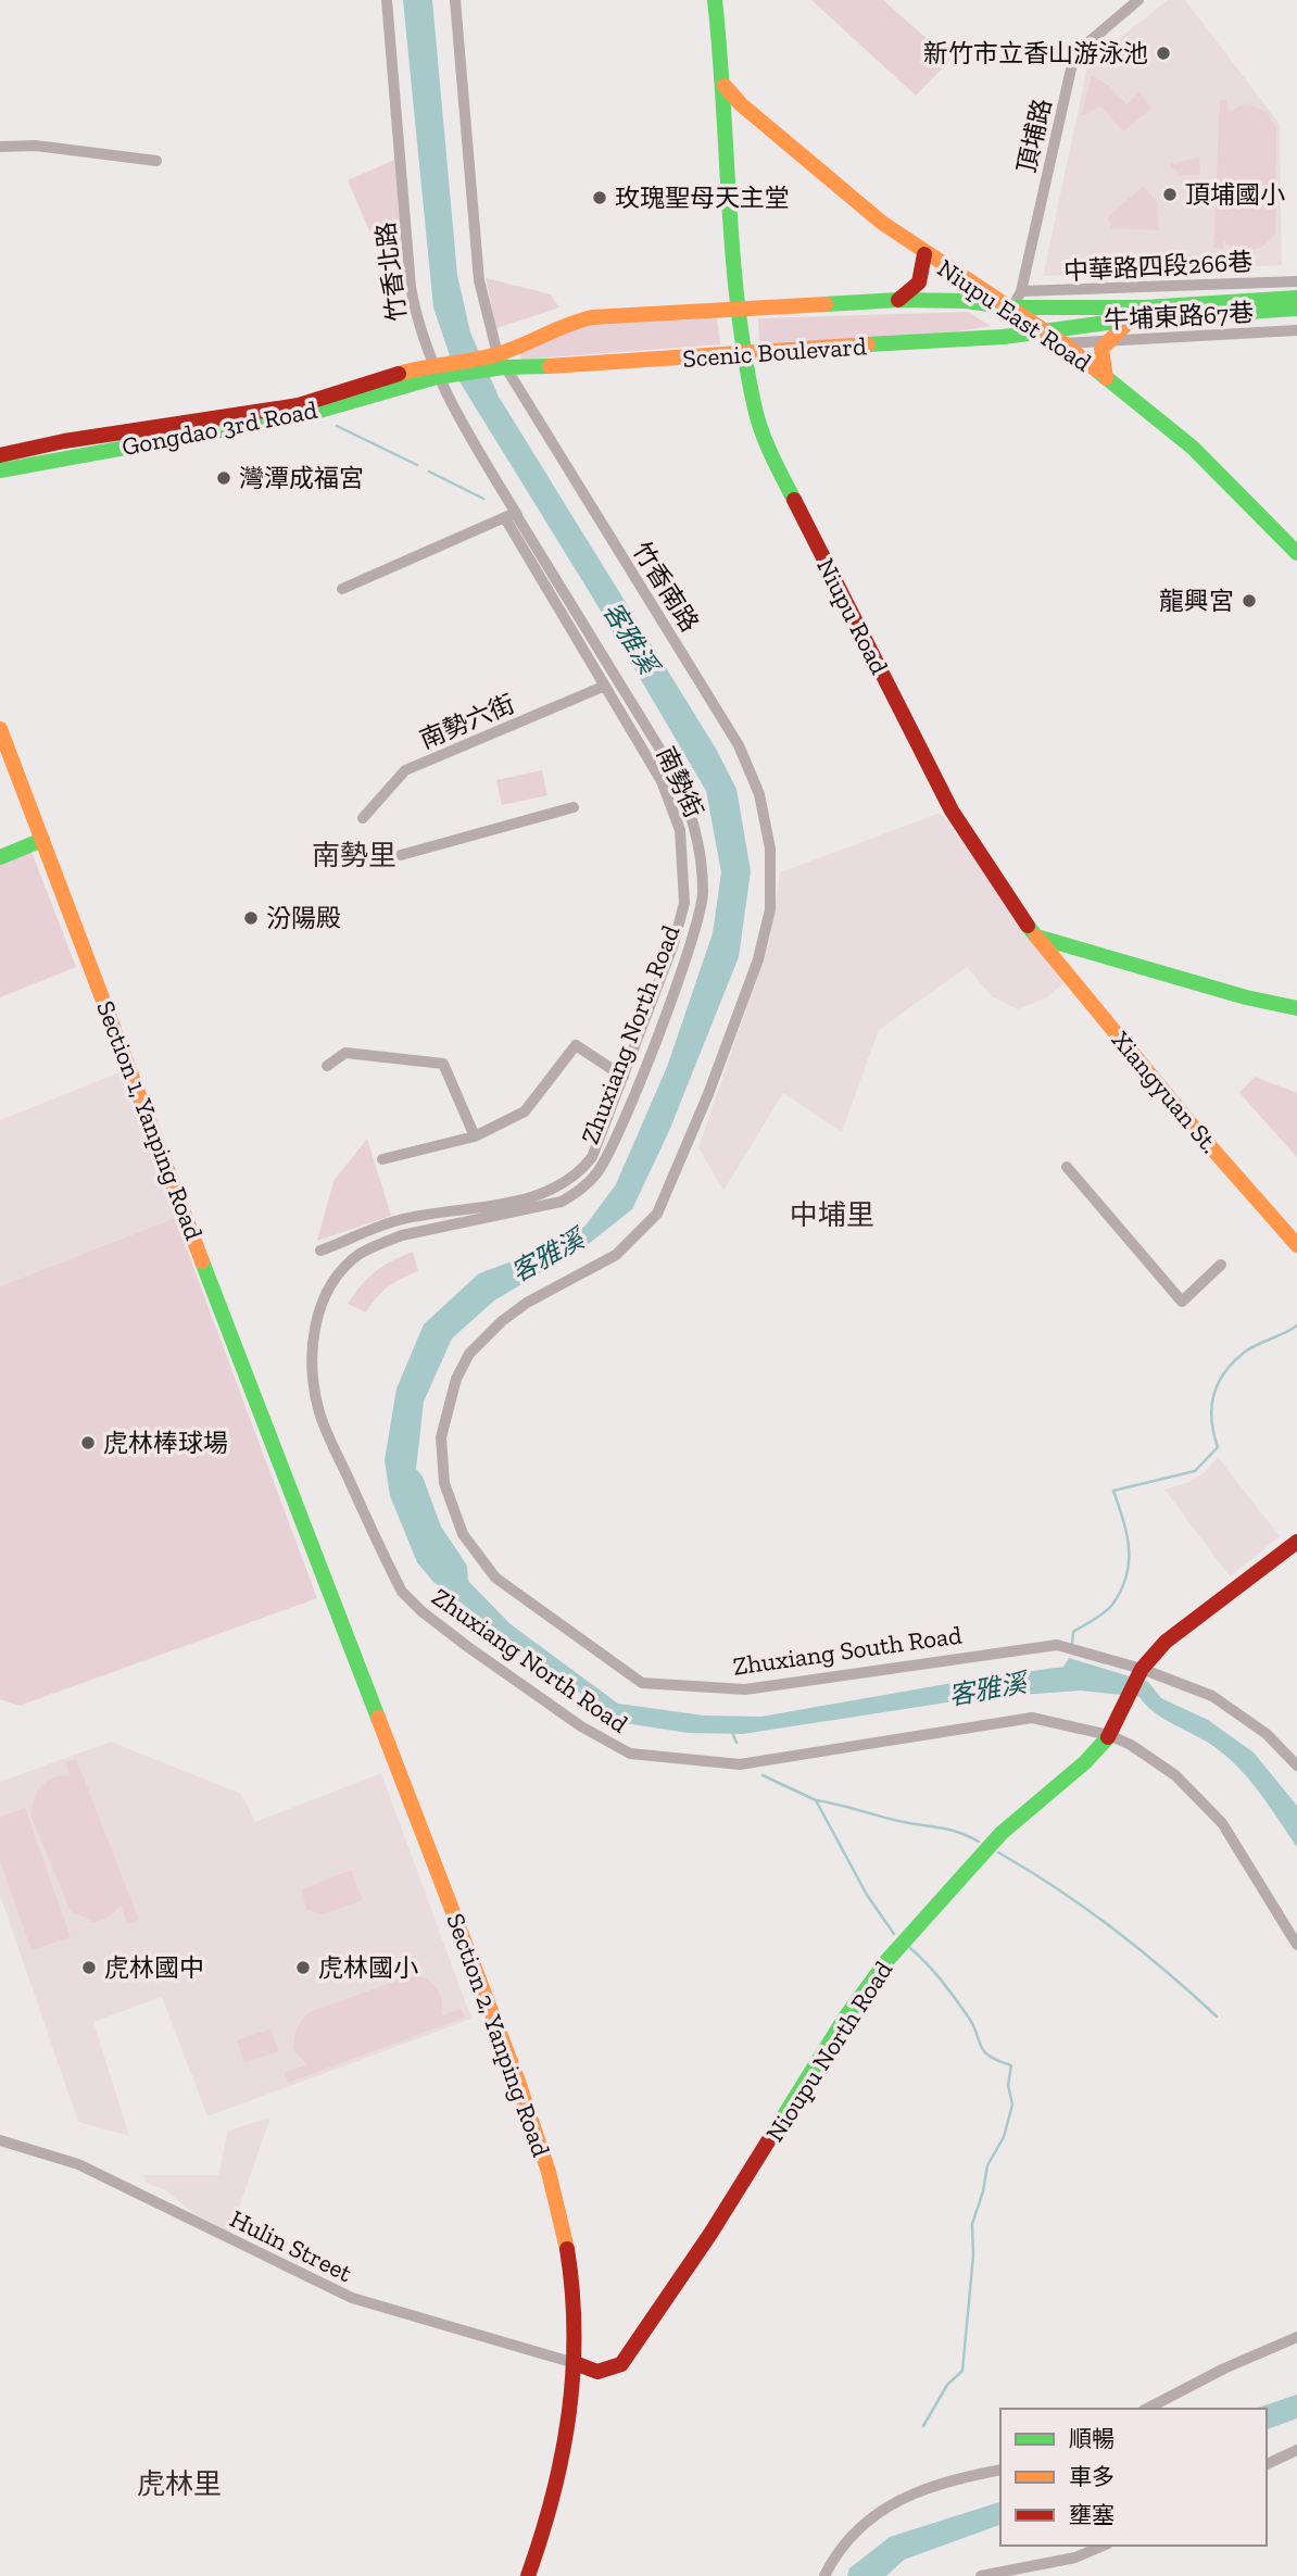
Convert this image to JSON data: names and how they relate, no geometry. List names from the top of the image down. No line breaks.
{"streets":{"street":["頂埔路","中華路四段266巷","竹香北路","Niupu East Road","牛埔東路67巷","Scenic Boulevard","Gongdao 3rd Road","Niupu Road","南勢六街","南勢街","Zhuxiang North Road","Xiangyuan St.","Section 1, Yanping Road","Zhuxiang South Road","Section 2, Yanping Road","Nioupu North Road","Hulin Street"]},"crossings":[["頂埔路","中華路四段266巷"],["頂埔路","Niupu East Road"],["頂埔路","Scenic Boulevard"],["竹香北路","Gongdao 3rd Road"],["竹香北路","南勢街"],["竹香北路","Zhuxiang North Road"],["Niupu East Road","牛埔東路67巷"],["Niupu East Road","Scenic Boulevard"],["Niupu East Road","Niupu Road"],["Scenic Boulevard","Niupu Road"],["Scenic Boulevard","Zhuxiang South Road"],["Niupu Road","Xiangyuan St."],["南勢六街","南勢街"],["南勢街","Zhuxiang North Road"],["Zhuxiang North Road","Nioupu North Road"],["Section 1, Yanping Road","Section 2, Yanping Road"],["Zhuxiang South Road","Nioupu North Road"],["Section 2, Yanping Road","Nioupu North Road"],["Section 2, Yanping Road","Hulin Street"],["Nioupu North Road","Hulin Street"]],"districts":["南勢里","中埔里","虎林里"],"water":["客雅溪"],"places":["新竹市立香山游泳池","頂埔國小","玫瑰聖母天主堂","灣潭成福宮","龍興宮","汾陽殿","虎林棒球場","虎林國中","虎林國小"],"legend":["順暢","車多","壅塞"]}
